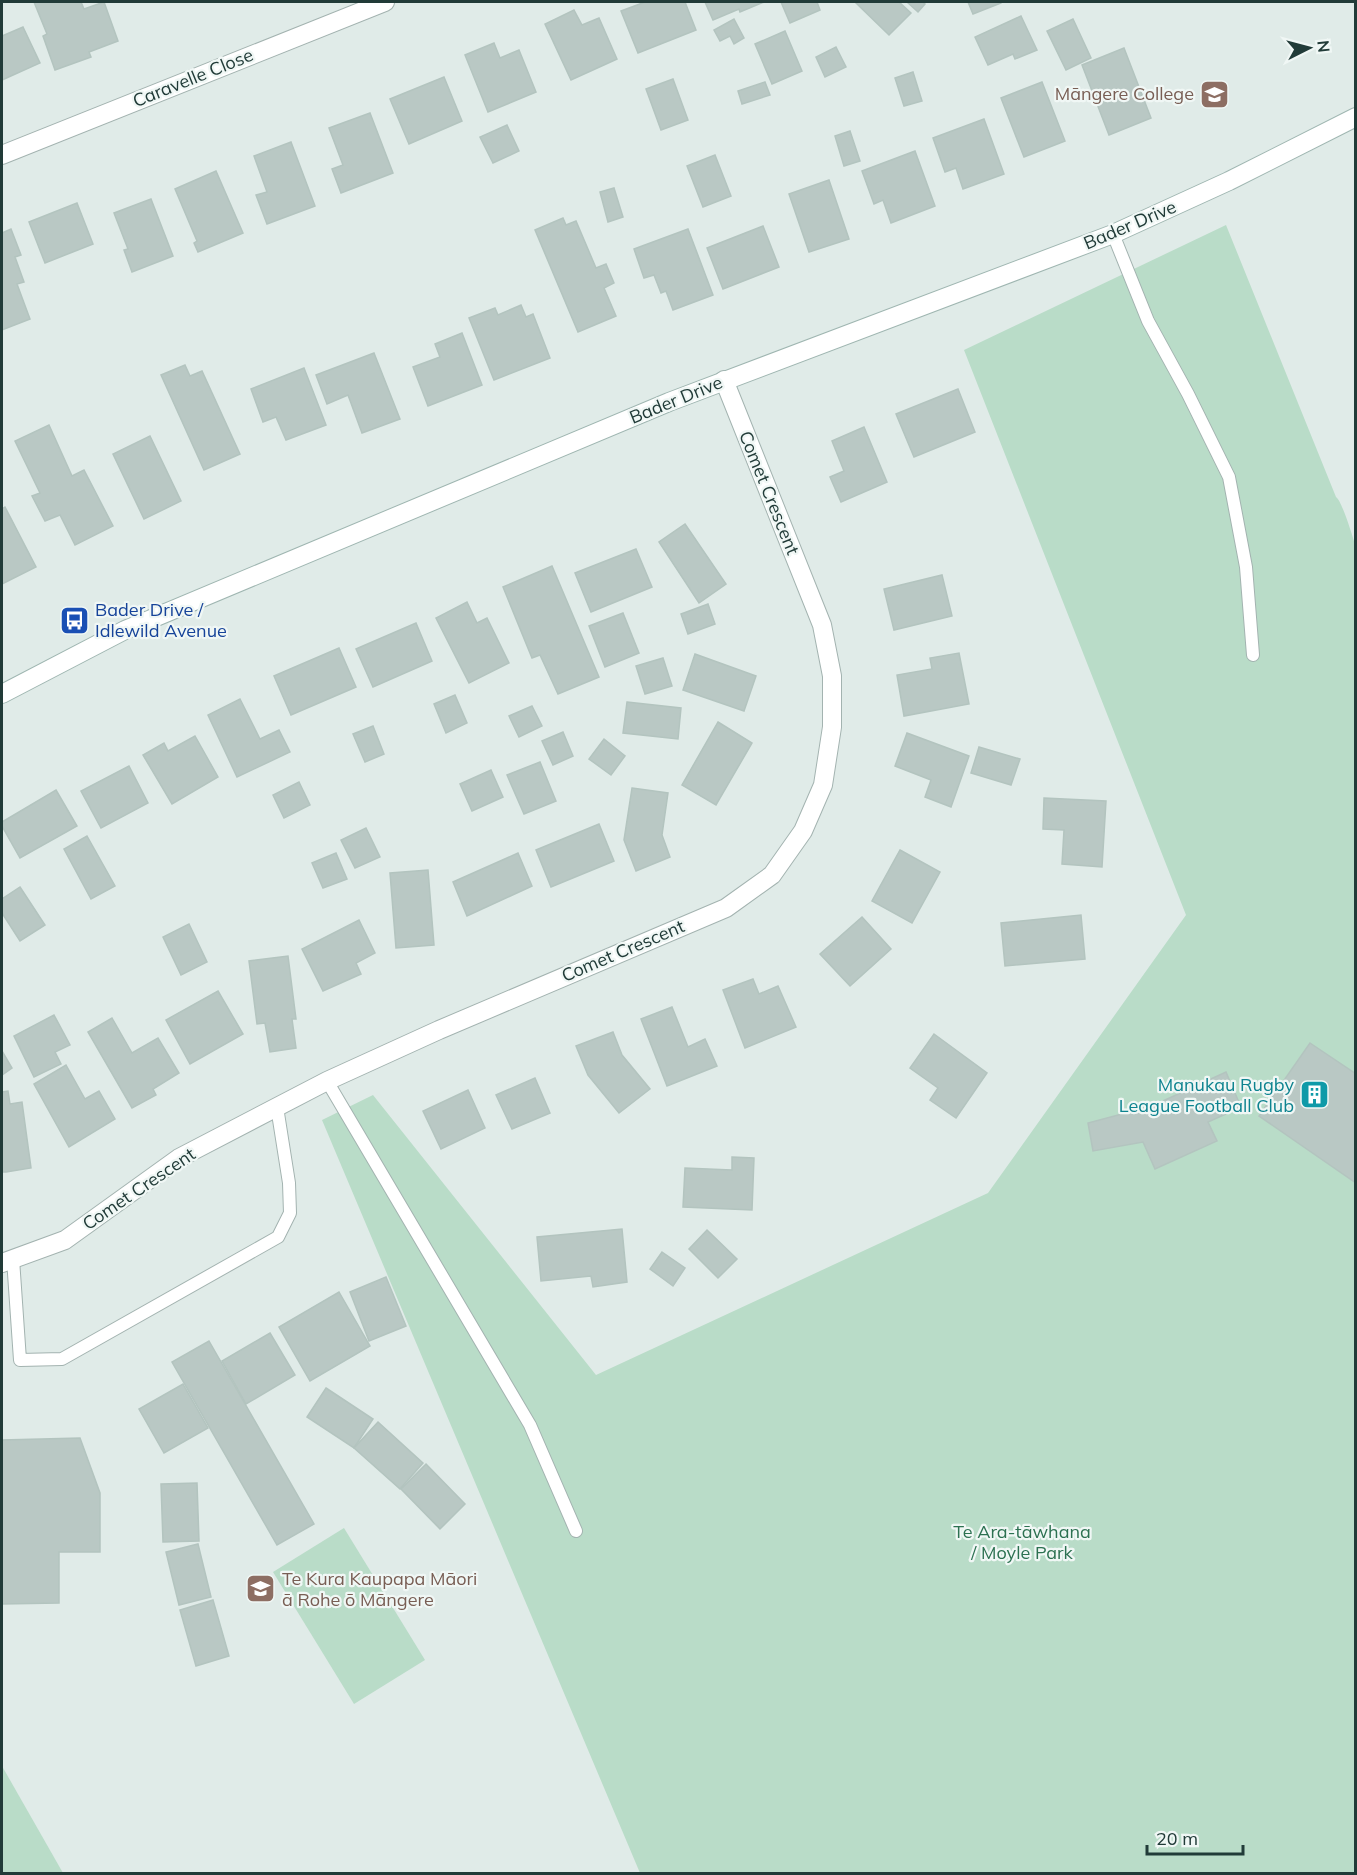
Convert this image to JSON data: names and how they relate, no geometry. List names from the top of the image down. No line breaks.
{"streets":{"street":["Caravelle Close","Bader Drive","Comet Crescent"]},"crossings":[["Bader Drive","Comet Crescent"]],"parks":["Te Ara-tāwhana / Moyle Park"],"places":{"school or university":["Māngere College","Te Kura Kaupapa Māori ā Rohe ō Māngere"],"bus stop":["Bader Drive / Idlewild Avenue"],"building":["Manukau Rugby League Football Club"]},"scale_bar":"20 m","north":"right"}
